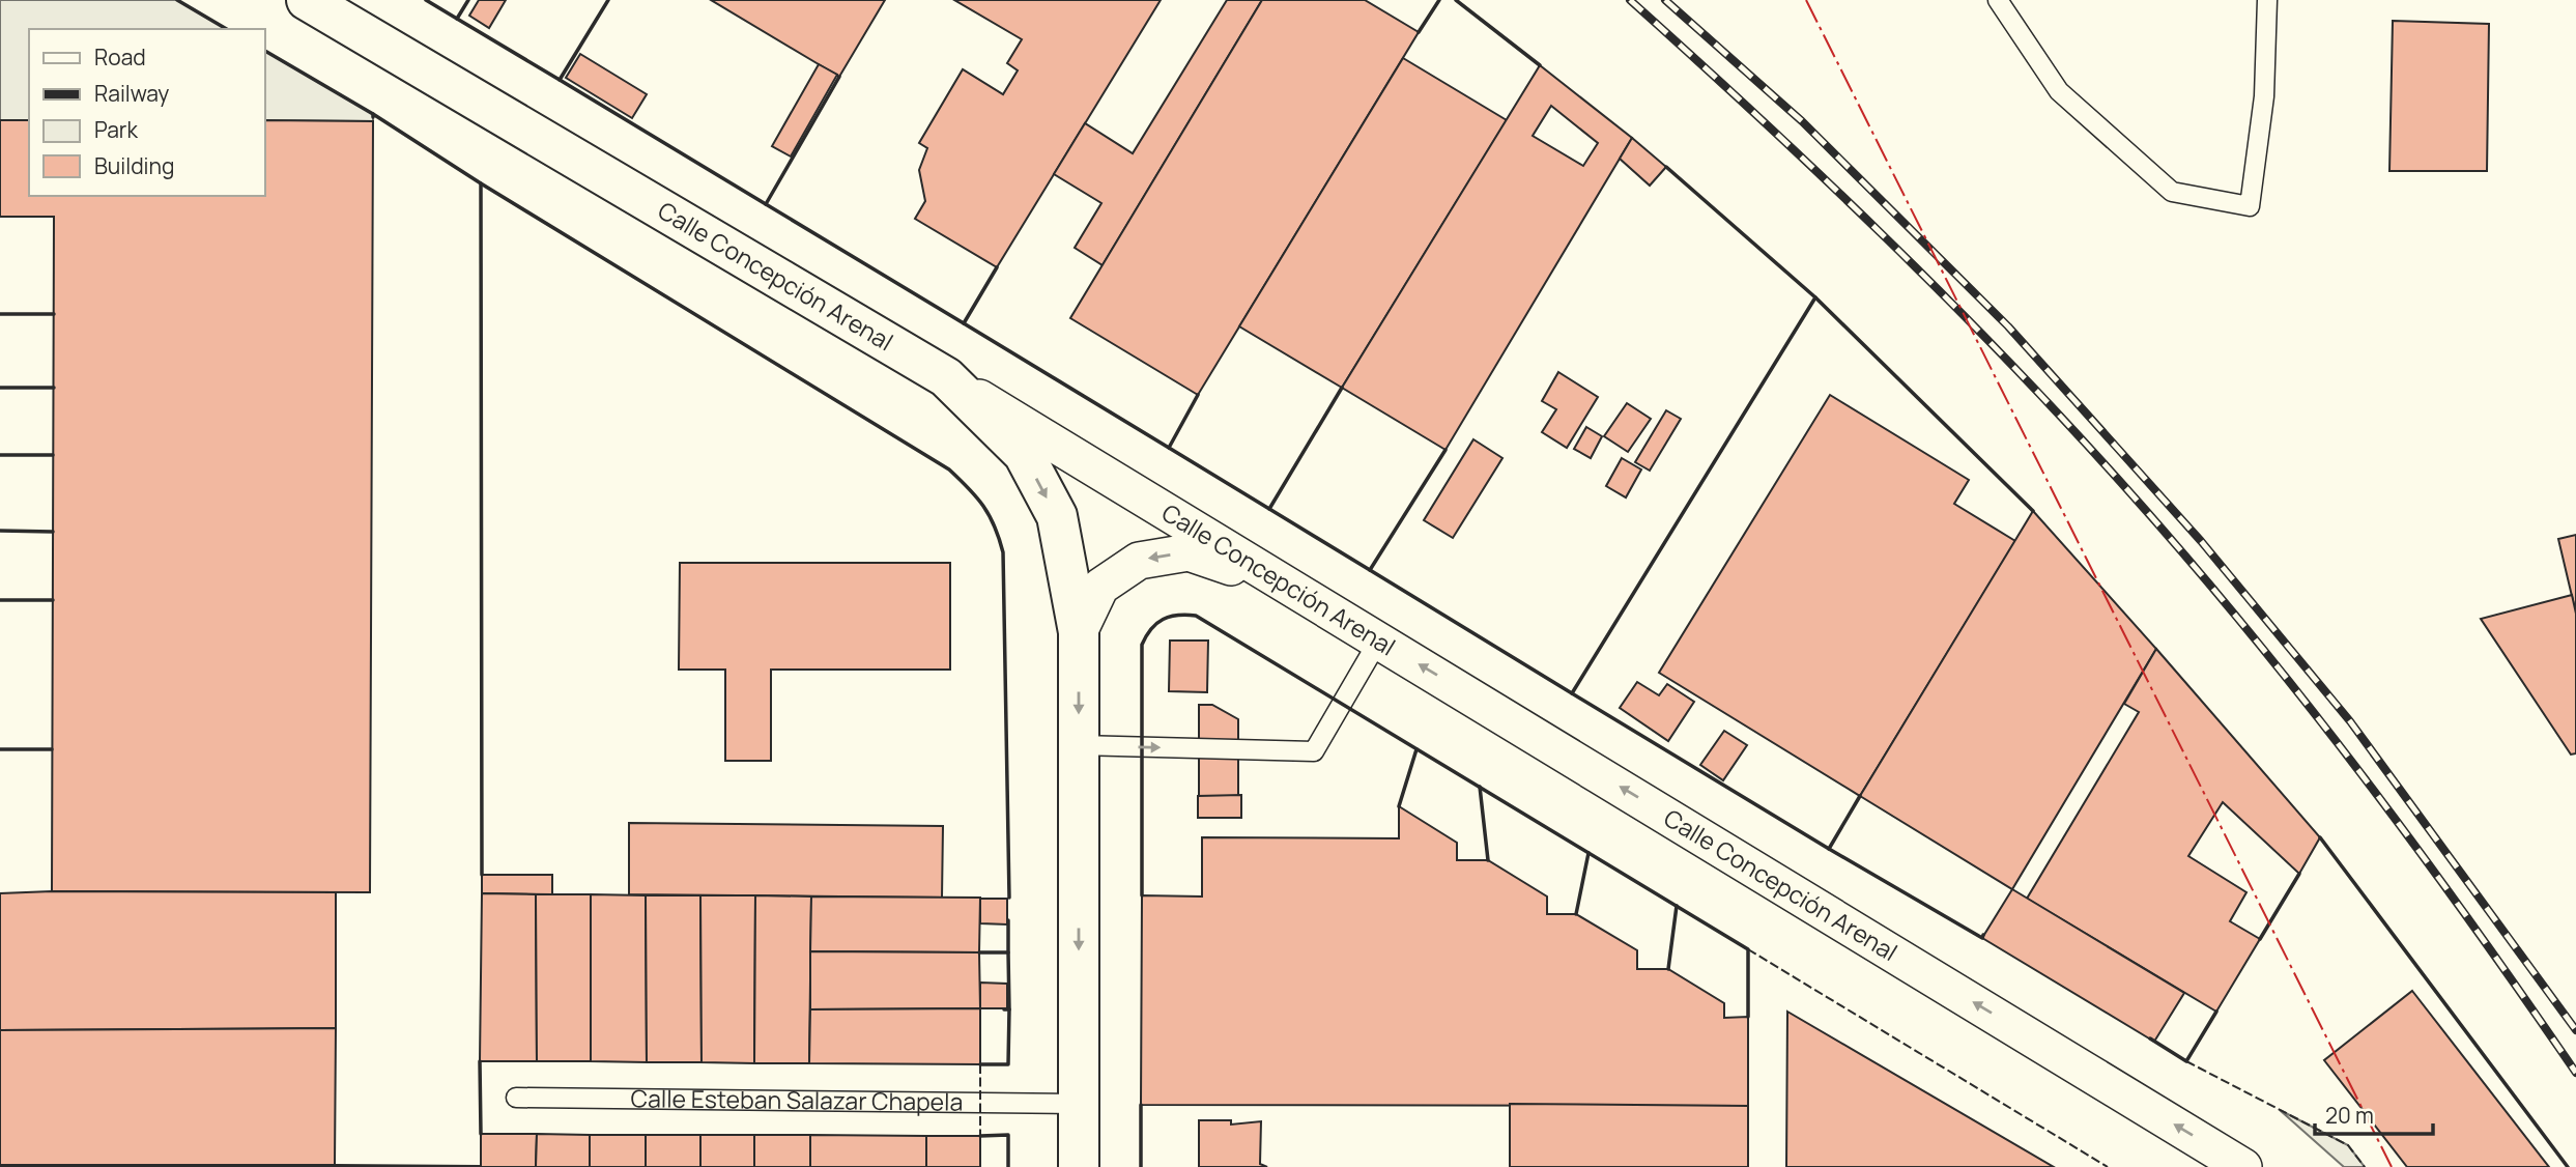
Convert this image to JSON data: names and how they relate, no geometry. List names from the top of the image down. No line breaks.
{"streets":{"street":["Calle Concepción Arenal"],"lane":["Calle Esteban Salazar Chapela"]},"one_way":["Calle Concepción Arenal"],"legend":["Road","Railway","Park","Building"],"scale_bar":"20 m"}
